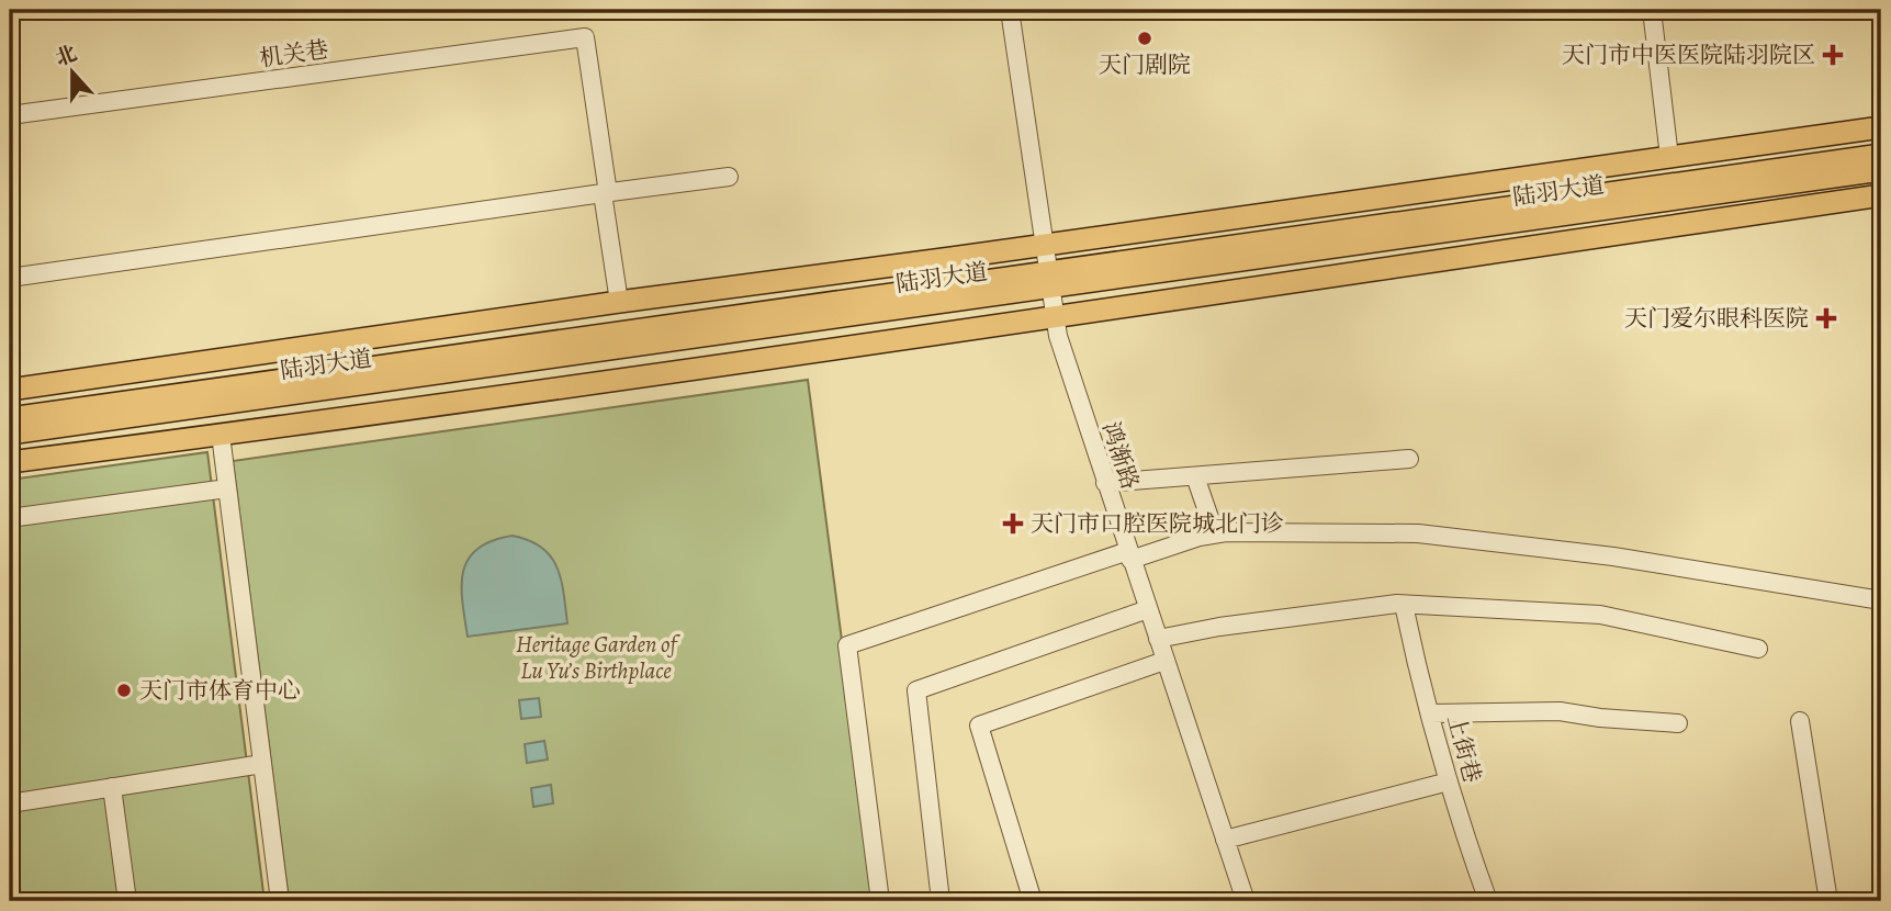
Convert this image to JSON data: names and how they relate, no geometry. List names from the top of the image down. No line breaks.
{"streets":{"main road":["陆羽大道"],"street":["机关巷","鸿渐路","上街巷"]},"crossings":[["陆羽大道","鸿渐路"]],"parks":["Heritage Garden of Lu Yu’s Birthplace"],"places":{"other":["天门剧院","天门市体育中心"],"health":["天门市中医医院陆羽院区","天门爱尔眼科医院","天门市口腔医院城北门诊"]},"north":"top"}
